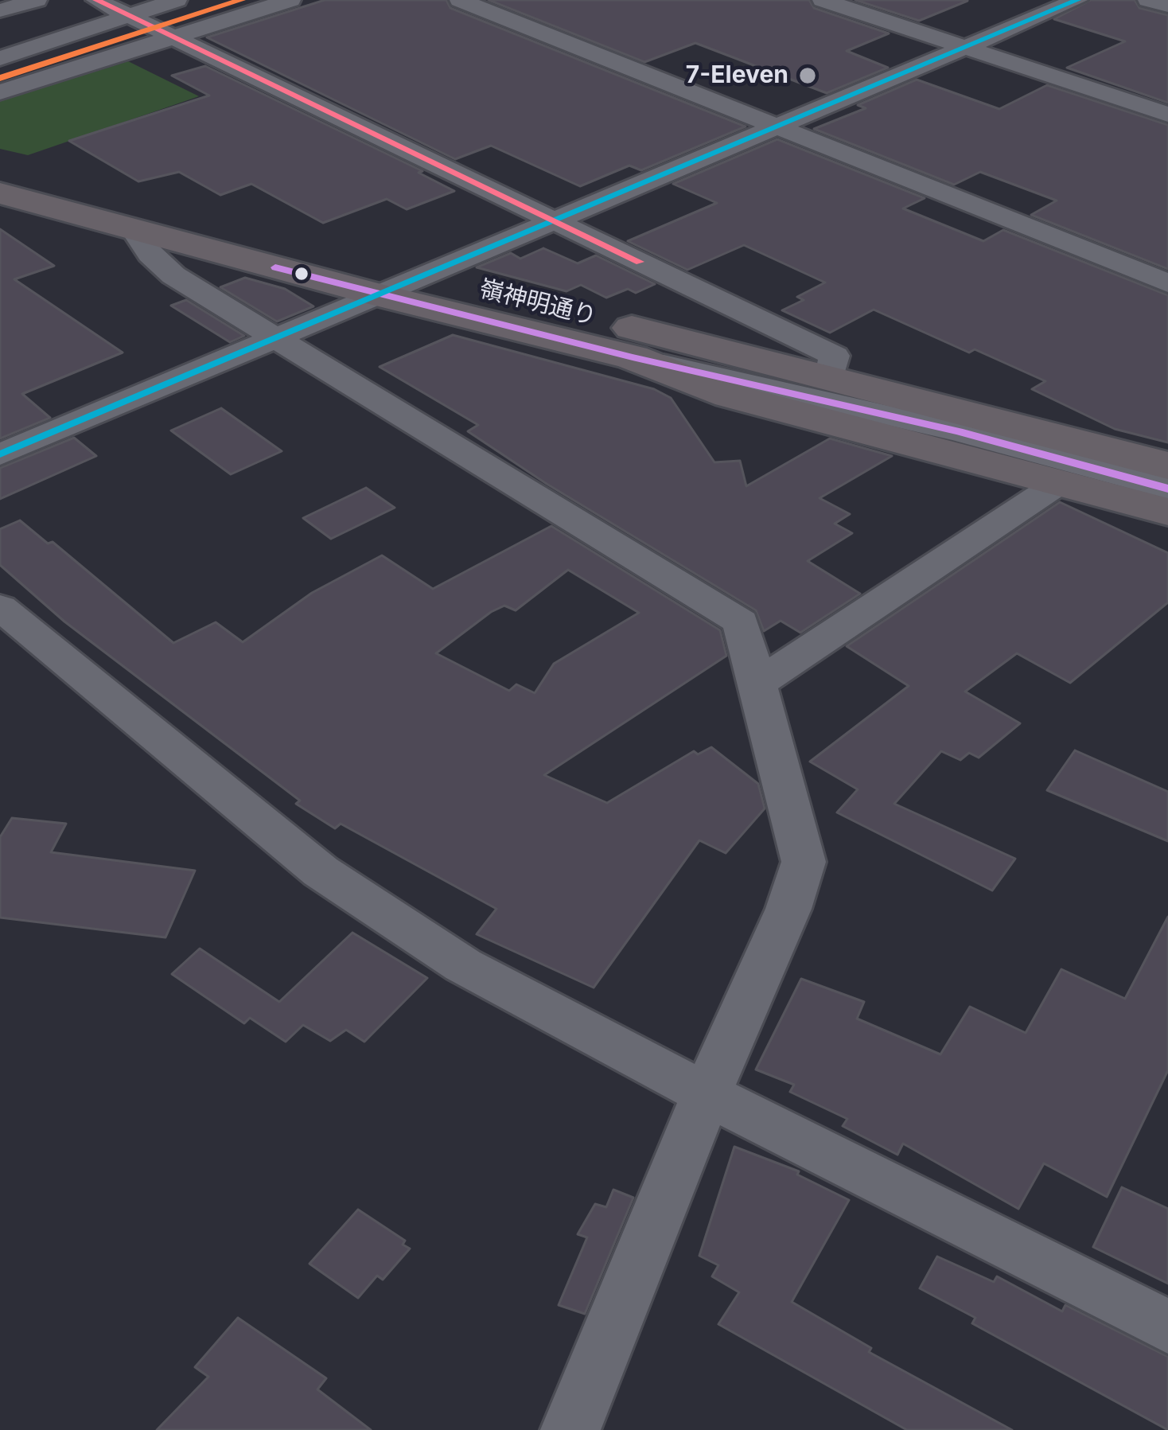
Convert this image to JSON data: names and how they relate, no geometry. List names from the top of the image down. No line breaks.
{"streets":{"main road":["嶺神明通り"]},"places":["7-Eleven"]}
